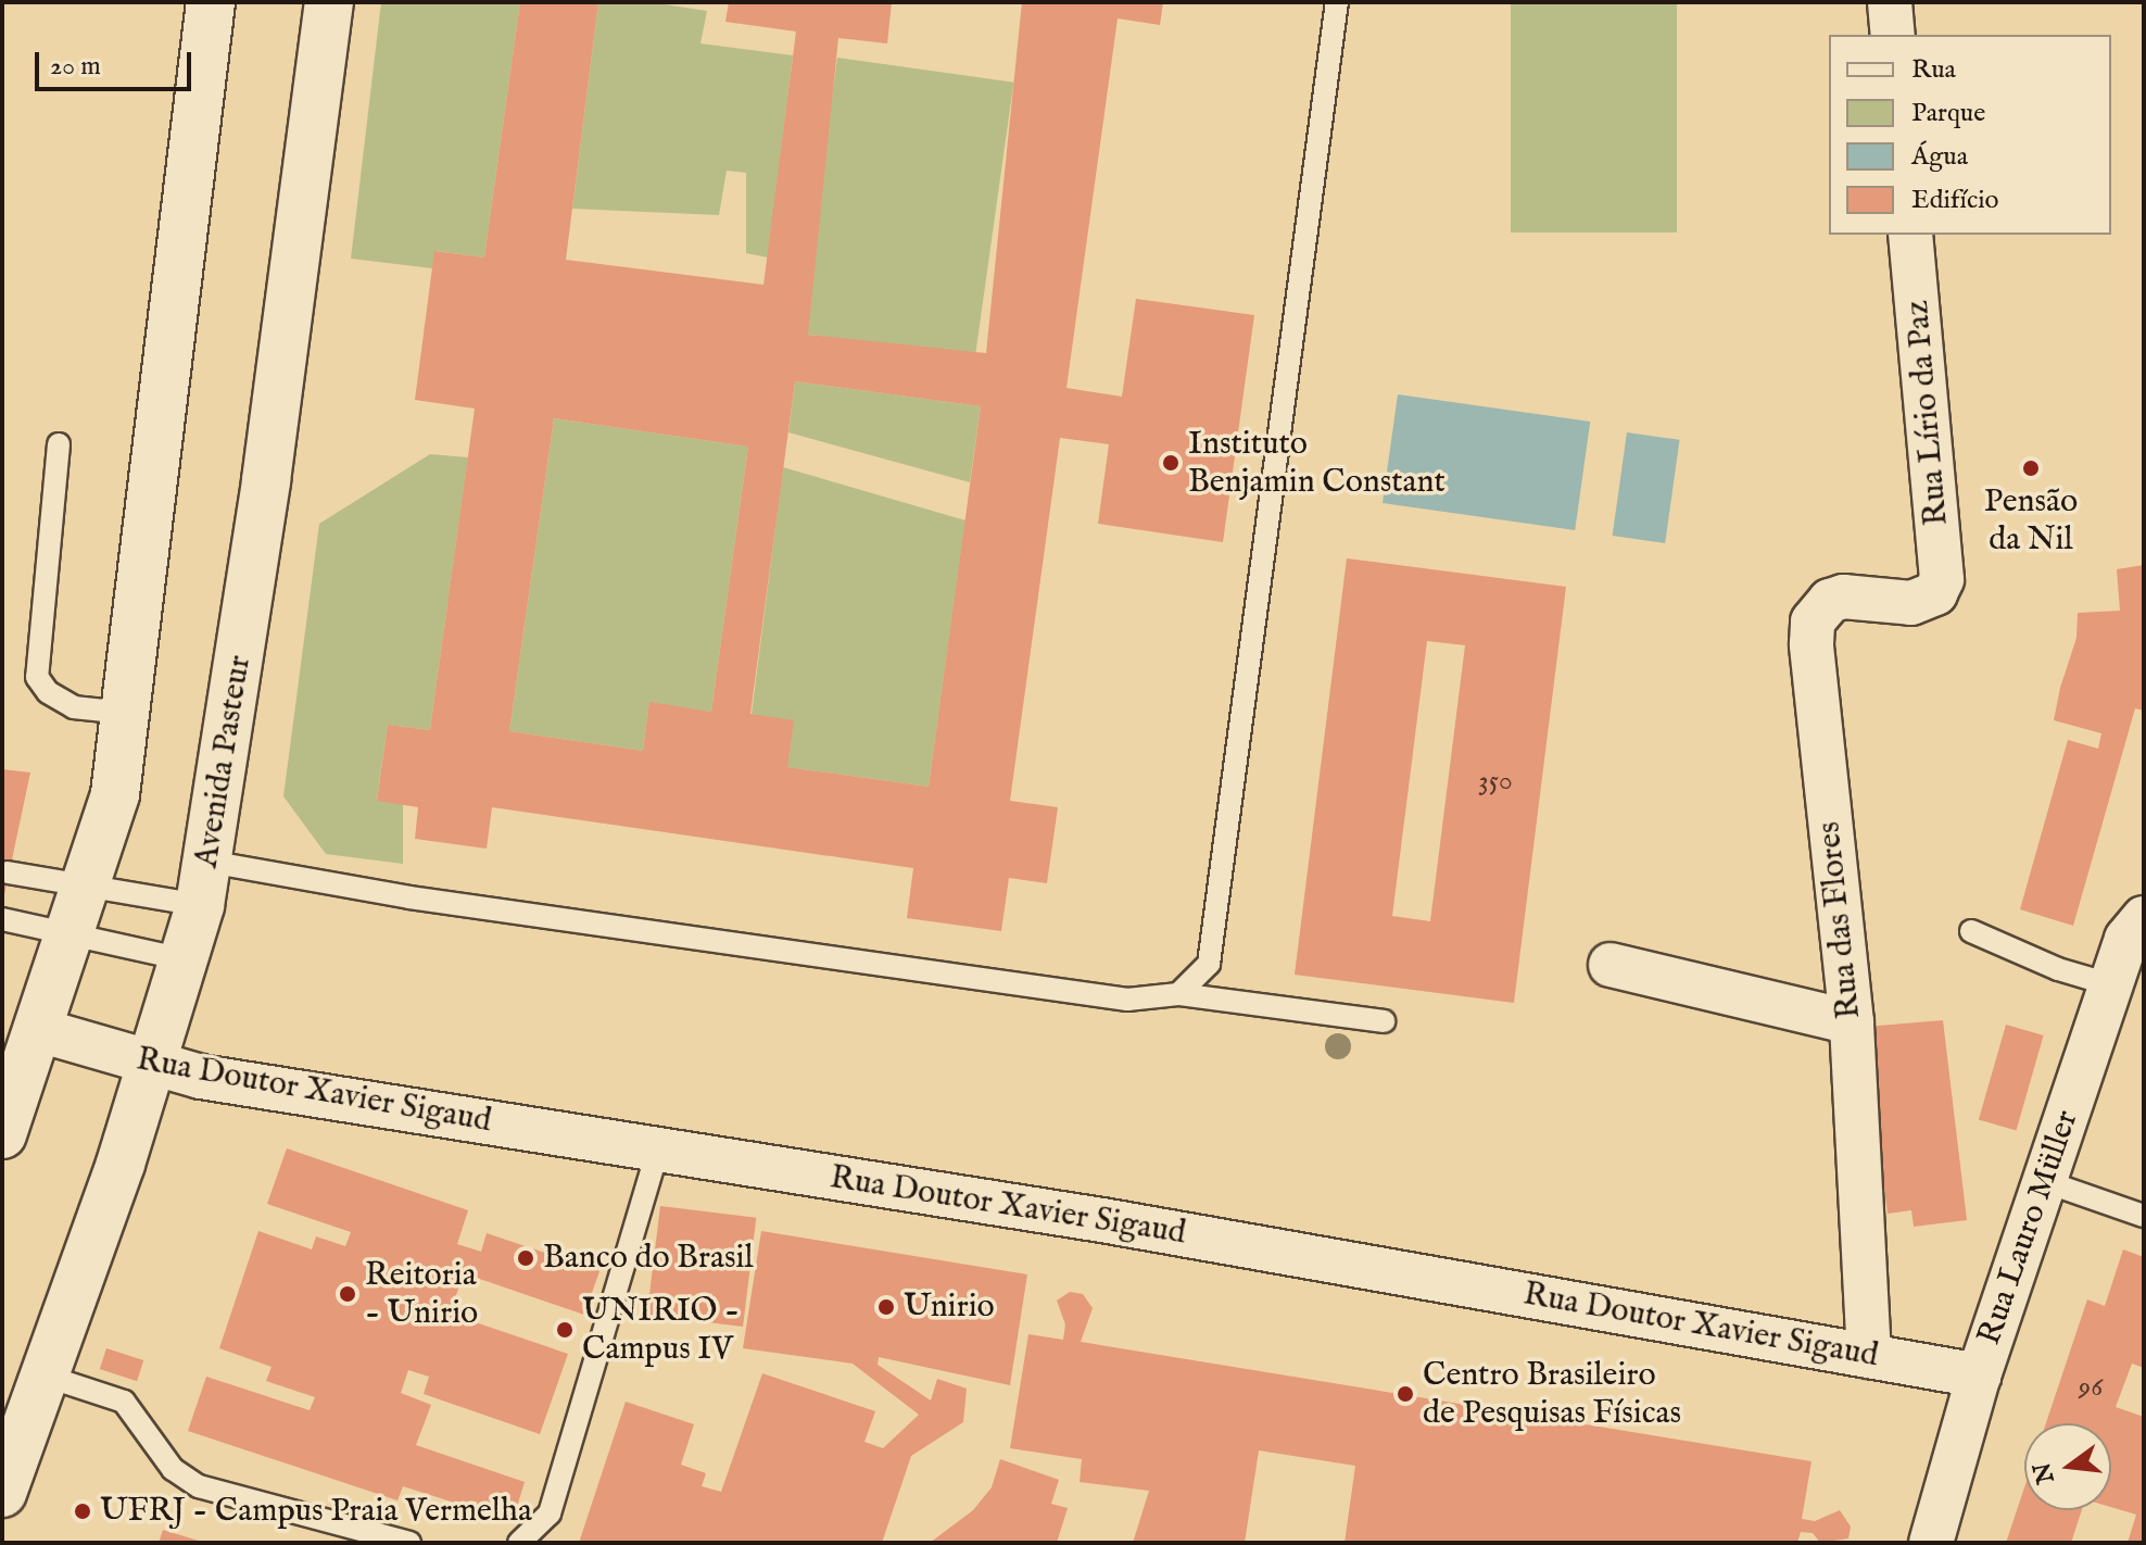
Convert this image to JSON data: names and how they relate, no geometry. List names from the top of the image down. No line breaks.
{"streets":{"street":["Rua Lírio da Paz","Avenida Pasteur","Rua das Flores","Rua Doutor Xavier Sigaud","Rua Lauro Müller"]},"crossings":[["Rua Lírio da Paz","Rua das Flores"],["Avenida Pasteur","Rua Doutor Xavier Sigaud"],["Rua das Flores","Rua Doutor Xavier Sigaud"],["Rua Doutor Xavier Sigaud","Rua Lauro Müller"]],"places":["Instituto Benjamin Constant","Pensão da Nil","Banco do Brasil","Reitoria - Unirio","Unirio","UNIRIO - Campus IV","Centro Brasileiro de Pesquisas Físicas","UFRJ - Campus Praia Vermelha"],"house_numbers":["350","96"],"legend":["Rua","Parque","Água","Edifício"],"scale_bar":"20 m","north":"left"}
